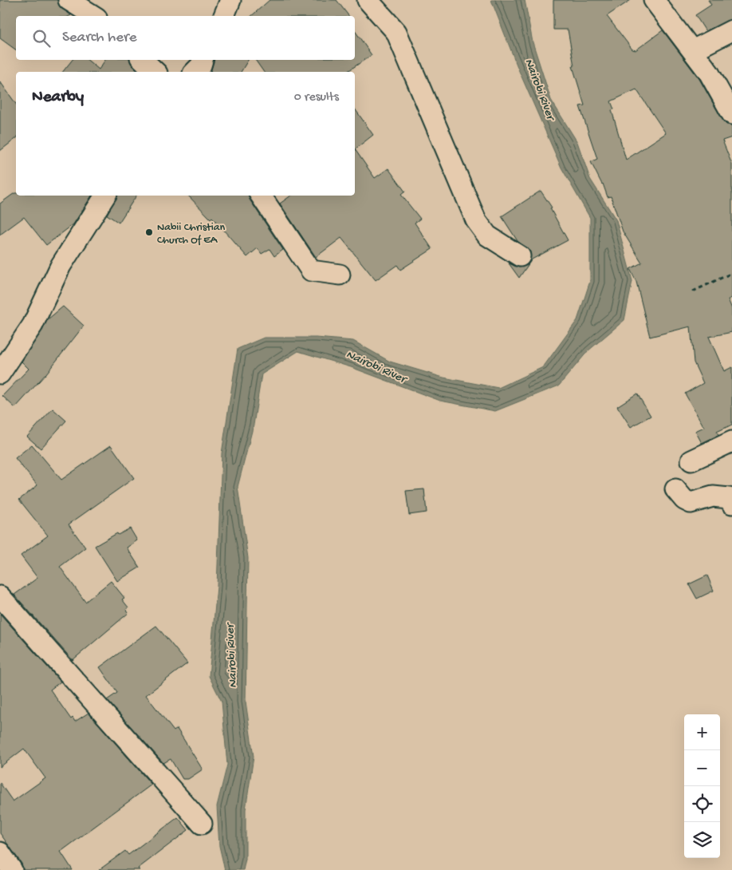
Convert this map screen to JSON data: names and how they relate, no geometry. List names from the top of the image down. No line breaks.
{"water":["Nairobi River"],"places":["Nabii Christian Church Of EA"],"page":{"search":"Search here","heading":["Nearby","0 results"],"map_buttons":["+","−"]}}
